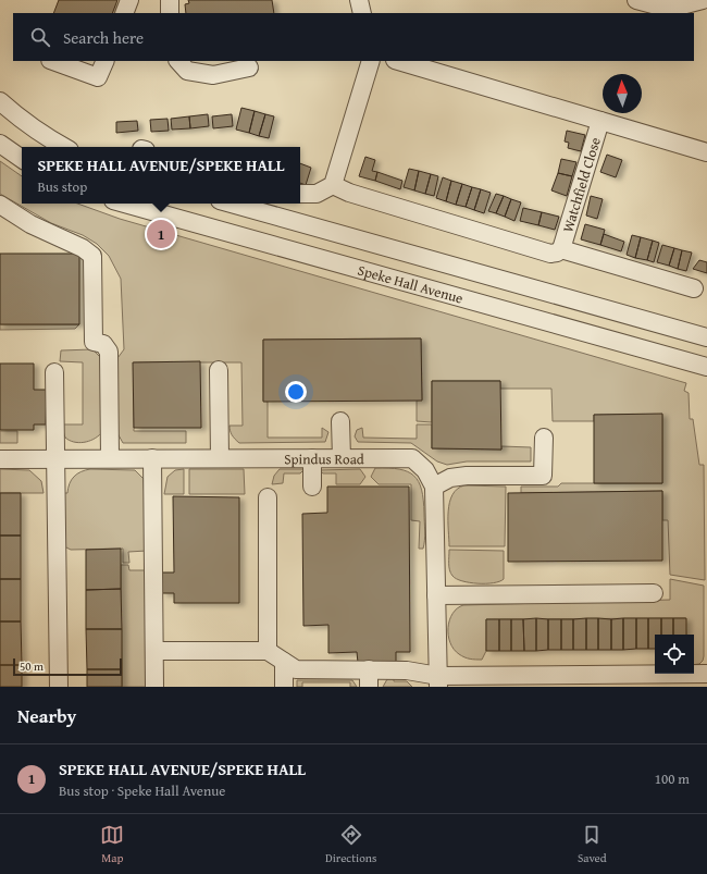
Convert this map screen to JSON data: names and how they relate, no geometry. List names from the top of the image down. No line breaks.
{"streets":{"street":["Watchfield Close","Speke Hall Avenue","Spindus Road"]},"scale_bar":"50 m","north":"top","page":{"search":"Search here","popup":["SPEKE HALL AVENUE/SPEKE HALL","Bus stop"],"pins":"1","scale":"50 m","heading":"Nearby","list":[{"mark":"1","name":"SPEKE HALL AVENUE/SPEKE HALL","note":"Bus stop · Speke Hall Avenue","value":"100 m"}],"nav":["Map","Directions","Saved"]}}
